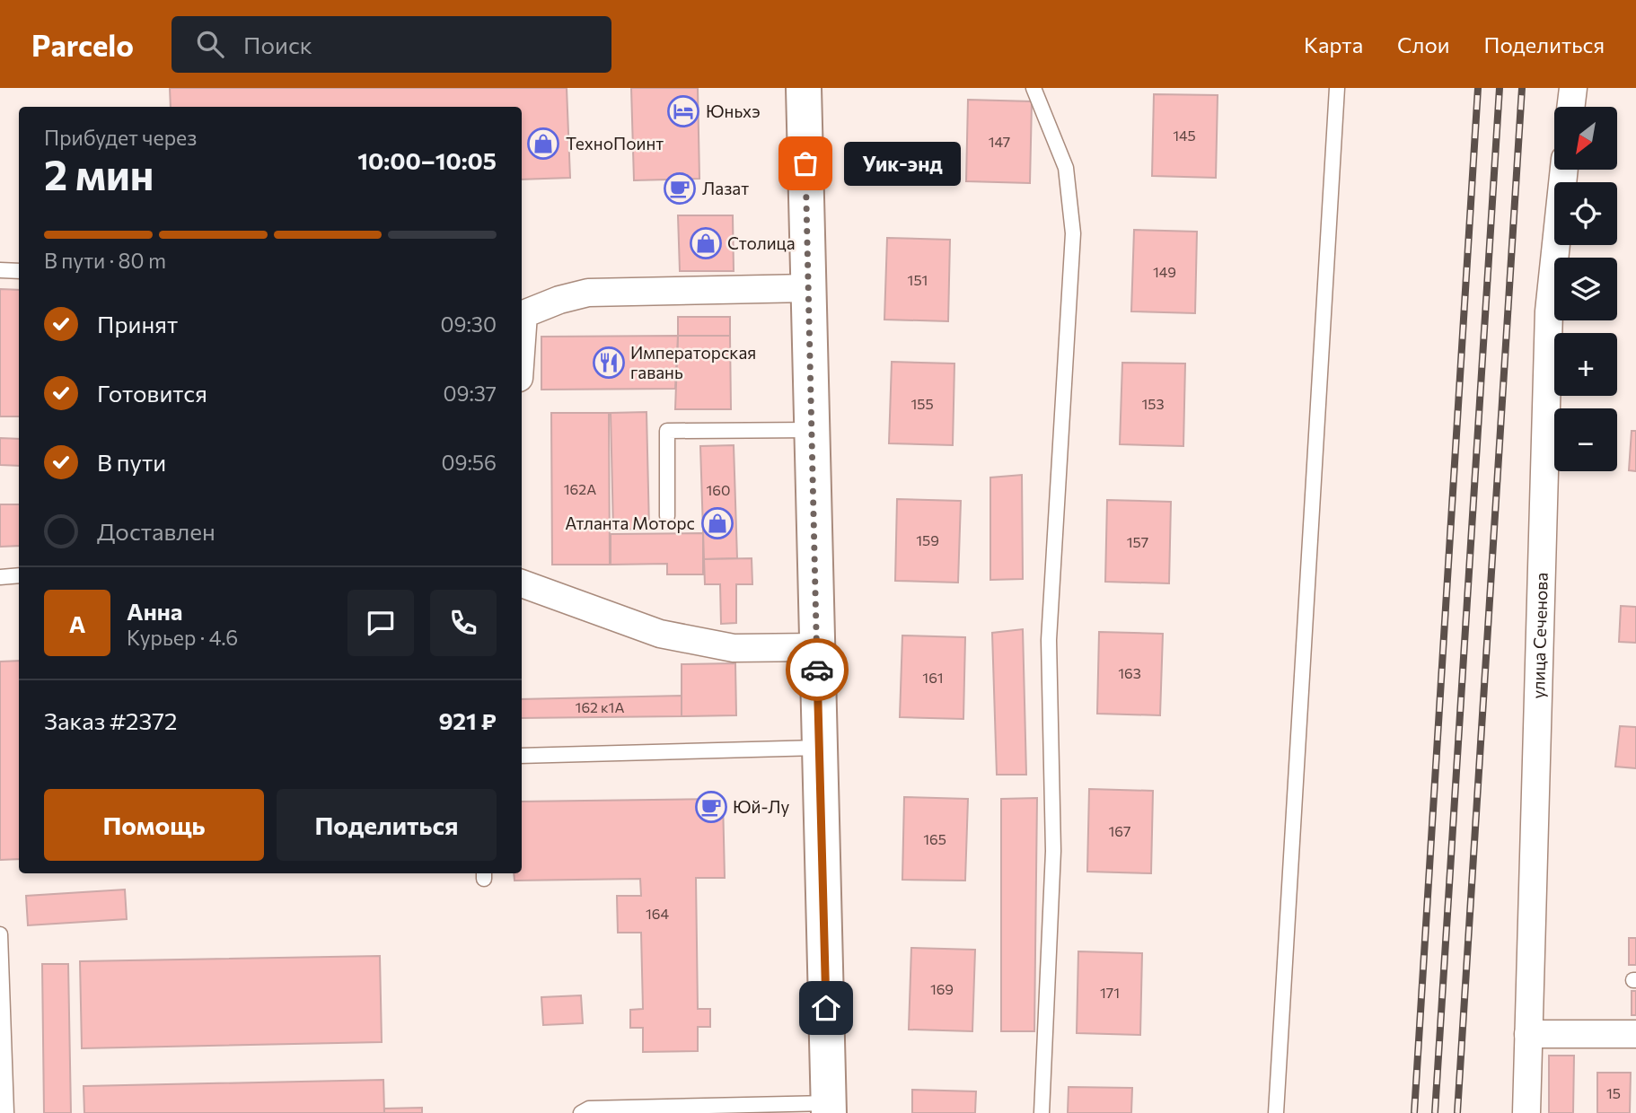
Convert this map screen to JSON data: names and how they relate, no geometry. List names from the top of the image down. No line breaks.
{"streets":{"street":["улица Сеченова"]},"places":{"hotel":["Юньхэ"],"shop":["ТехноПоинт","Столица","Атланта Моторс"],"other":["Уик-энд"],"cafe":["Лазат","Юй-Лу"],"restaurant":["Императорская гавань"]},"house_numbers":["145","147","149","151","155","153","162А","160","159","157","163","161","162 к1А","167","165","164","169","171","15"],"north":"bottom left","page":{"header":"Parcelo","search":"Поиск","nav":["Карта","Слои","Поделиться"],"map_buttons":["+","−"],"heading":["2 мин","Прибудет через","10:00–10:05"],"panel":["Анна","Курьер · 4.6","Заказ #2372","921 ₽"],"bubble":"Уик-энд","bar":"В пути · 80 m","list":[["Принят","09:30"],["Готовится","09:37"],["В пути","09:56"],"Доставлен"],"round":"А","buttons":["Помощь","Поделиться"]}}
